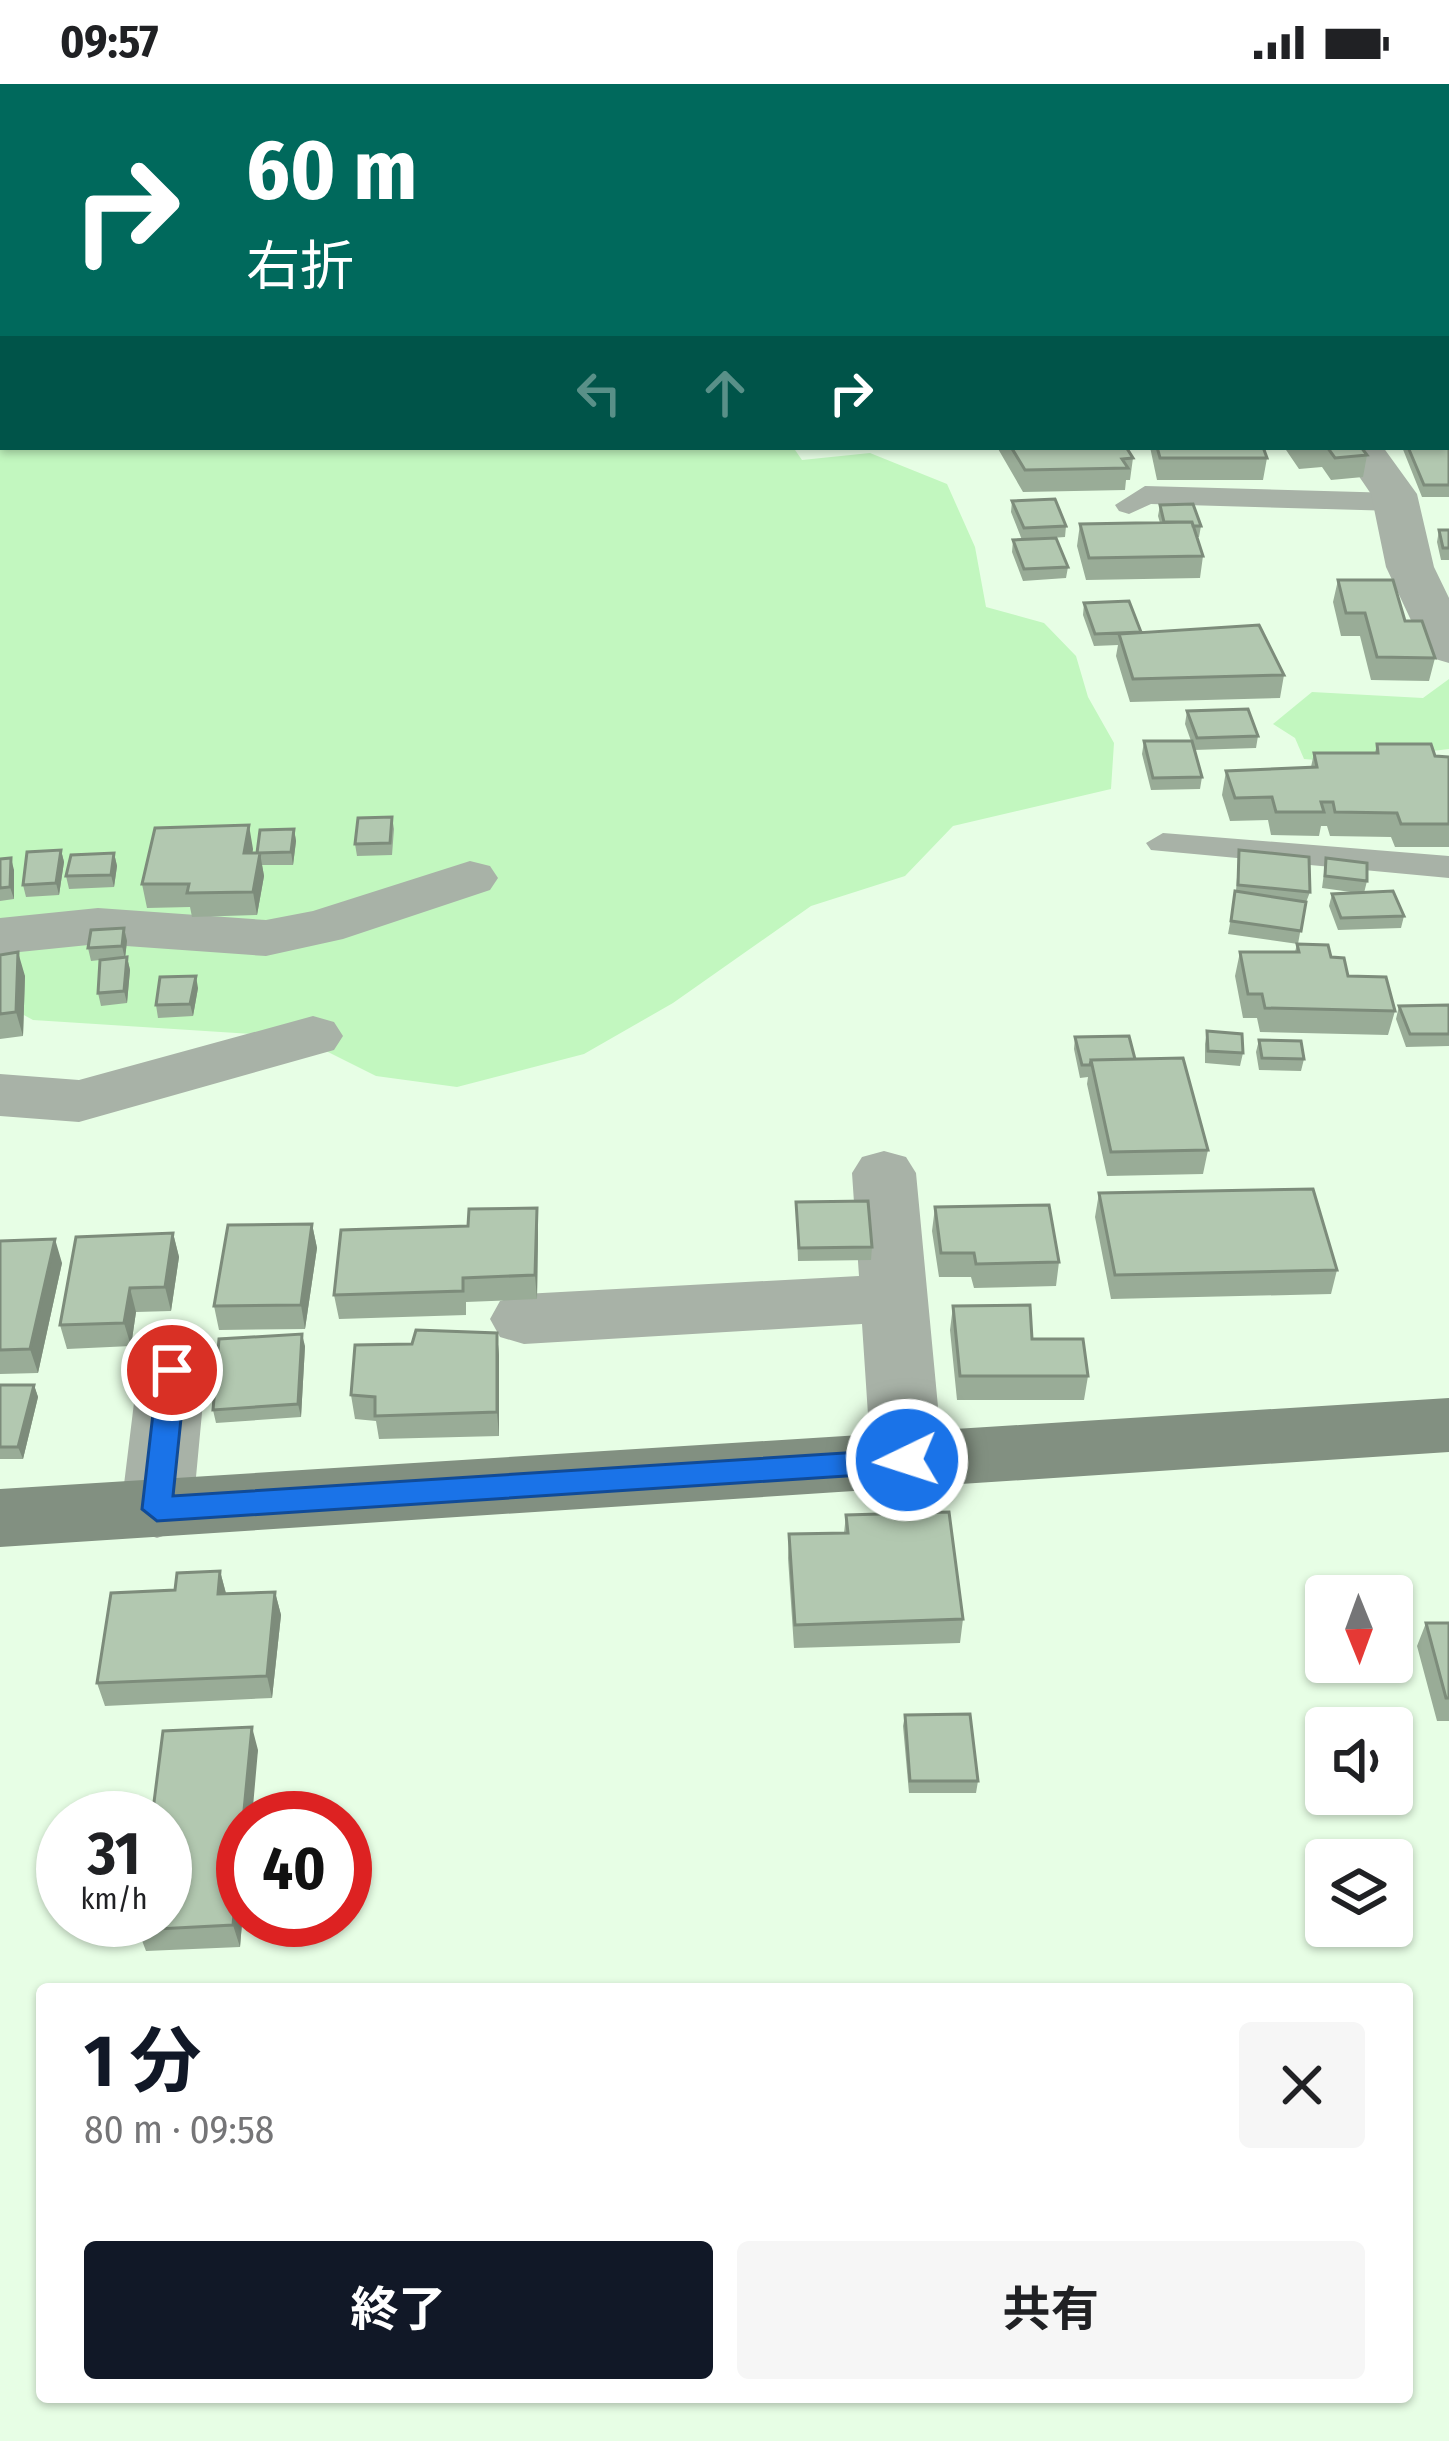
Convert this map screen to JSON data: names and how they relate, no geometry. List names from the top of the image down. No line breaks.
{"north":"bottom","page":{"status":"09:57","turn":["60 m","右折"],"speed":"31 km/h","limit":"40","heading":["1 分","80 m · 09:58"],"buttons":["終了","共有"]}}
